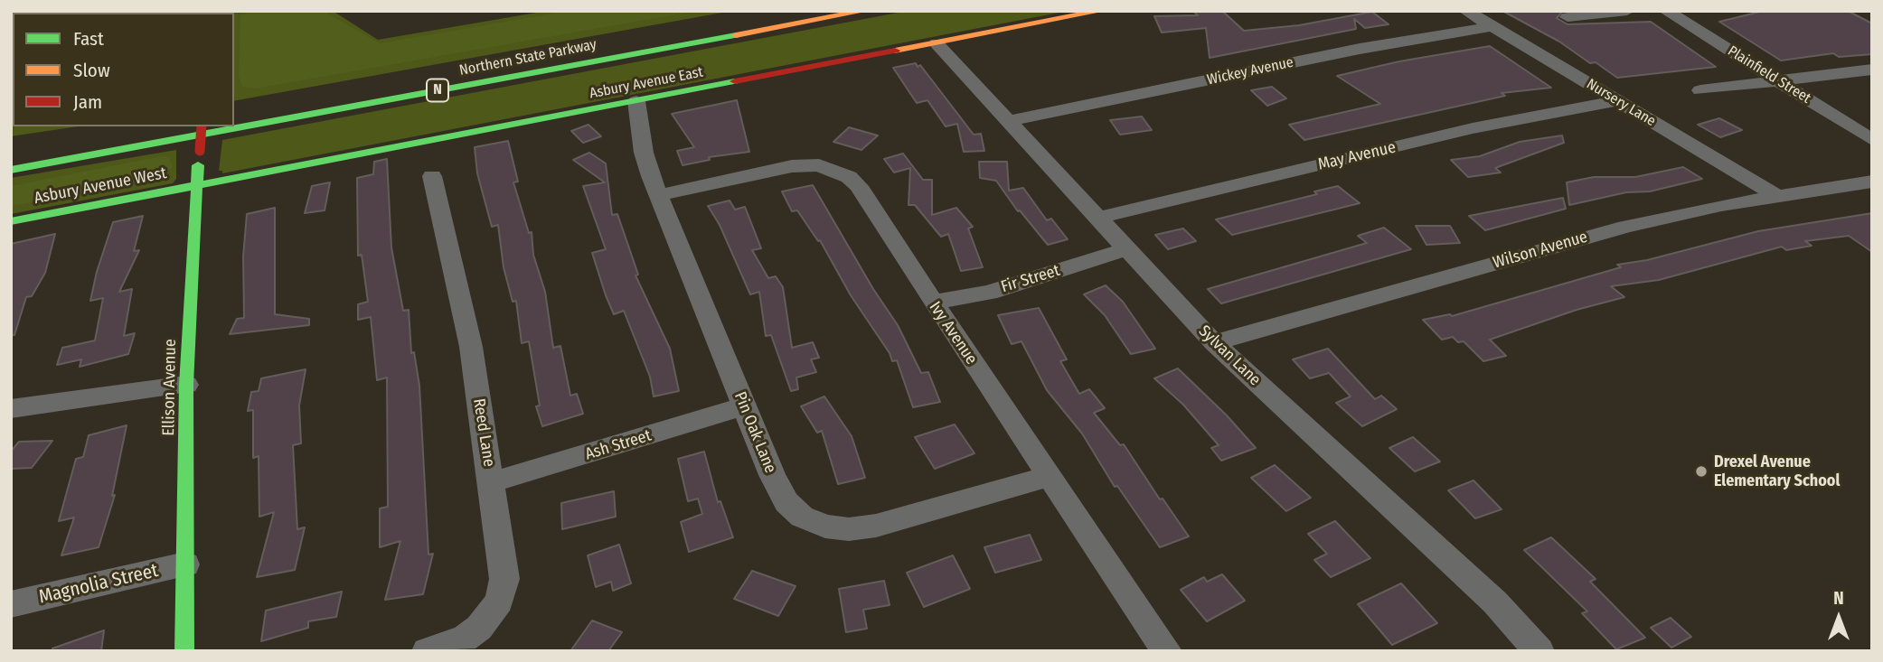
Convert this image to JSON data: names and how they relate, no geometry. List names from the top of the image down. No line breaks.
{"streets":{"main road":["Northern State Parkway","Asbury Avenue East","N","Asbury Avenue West","Ellison Avenue"],"street":["Wickey Avenue","Plainfield Street","Nursery Lane","May Avenue","Wilson Avenue","Fir Street","Ivy Avenue","Sylvan Lane","Reed Lane","Pin Oak Lane","Ash Street","Magnolia Street"]},"crossings":[["Wickey Avenue","Nursery Lane"],["Wickey Avenue","Sylvan Lane"],["Asbury Avenue East","Asbury Avenue West"],["Asbury Avenue East","Sylvan Lane"],["Asbury Avenue East","Ellison Avenue"],["Asbury Avenue East","Pin Oak Lane"],["Nursery Lane","May Avenue"],["Nursery Lane","Wilson Avenue"],["May Avenue","Sylvan Lane"],["Asbury Avenue West","Ellison Avenue"],["Wilson Avenue","Sylvan Lane"],["Fir Street","Ivy Avenue"],["Fir Street","Sylvan Lane"],["Ivy Avenue","Pin Oak Lane"],["Ellison Avenue","Magnolia Street"],["Reed Lane","Ash Street"],["Pin Oak Lane","Ash Street"]],"places":["Drexel Avenue Elementary School"],"legend":["Fast","Slow","Jam"],"north":"top"}
